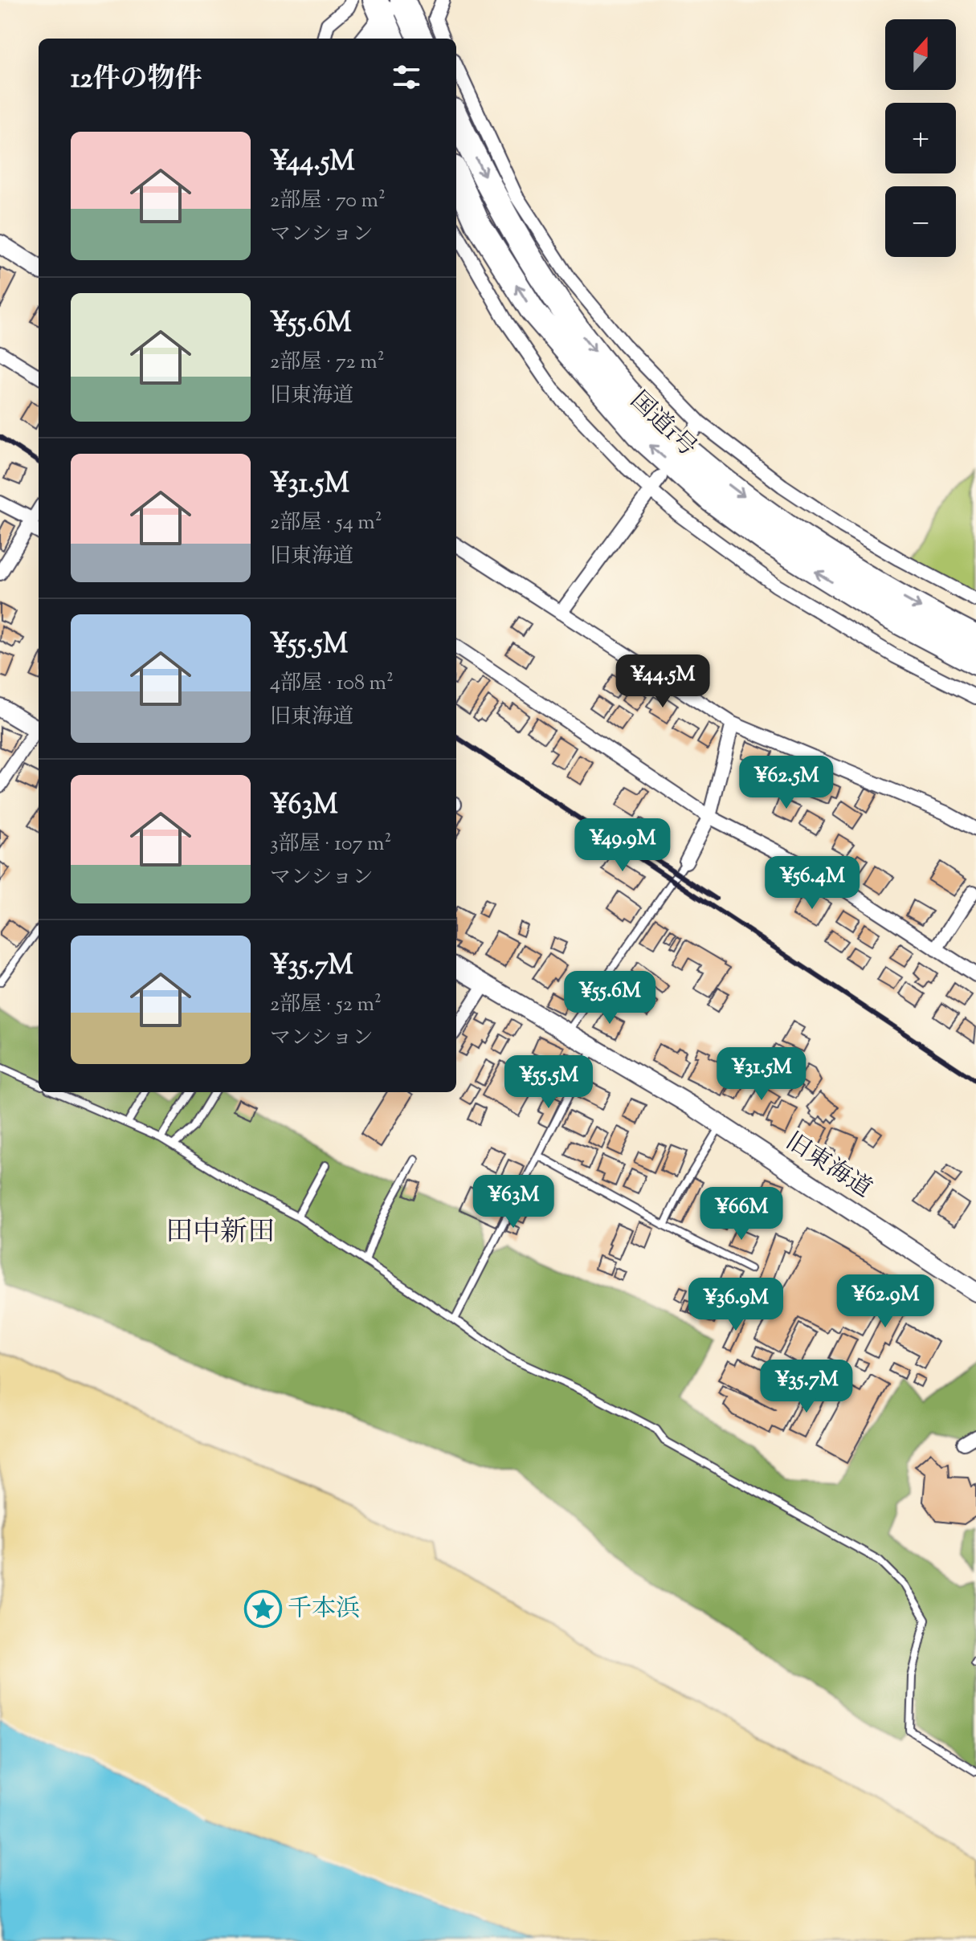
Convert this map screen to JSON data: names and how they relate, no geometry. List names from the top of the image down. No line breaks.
{"streets":{"highway":["国道1号"],"main road":["旧東海道"]},"districts":["田中新田"],"places":{"place":["千本浜"]},"north":"top","page":{"map_buttons":["+","−"],"heading":"12件の物件","list":[{"name":"¥44.5M","note":"2部屋 · 70 m² · マンション"},{"name":"¥55.6M","note":"2部屋 · 72 m² · 旧東海道"},{"name":"¥31.5M","note":"2部屋 · 54 m² · 旧東海道"},{"name":"¥55.5M","note":"4部屋 · 108 m² · 旧東海道"},{"name":"¥63M","note":"3部屋 · 107 m² · マンション"},{"name":"¥35.7M","note":"2部屋 · 52 m² · マンション"}],"price":["¥44.5M","¥62.5M","¥49.9M","¥56.4M","¥55.6M","¥31.5M","¥55.5M","¥63M","¥66M","¥62.9M","¥36.9M","¥35.7M"]}}
